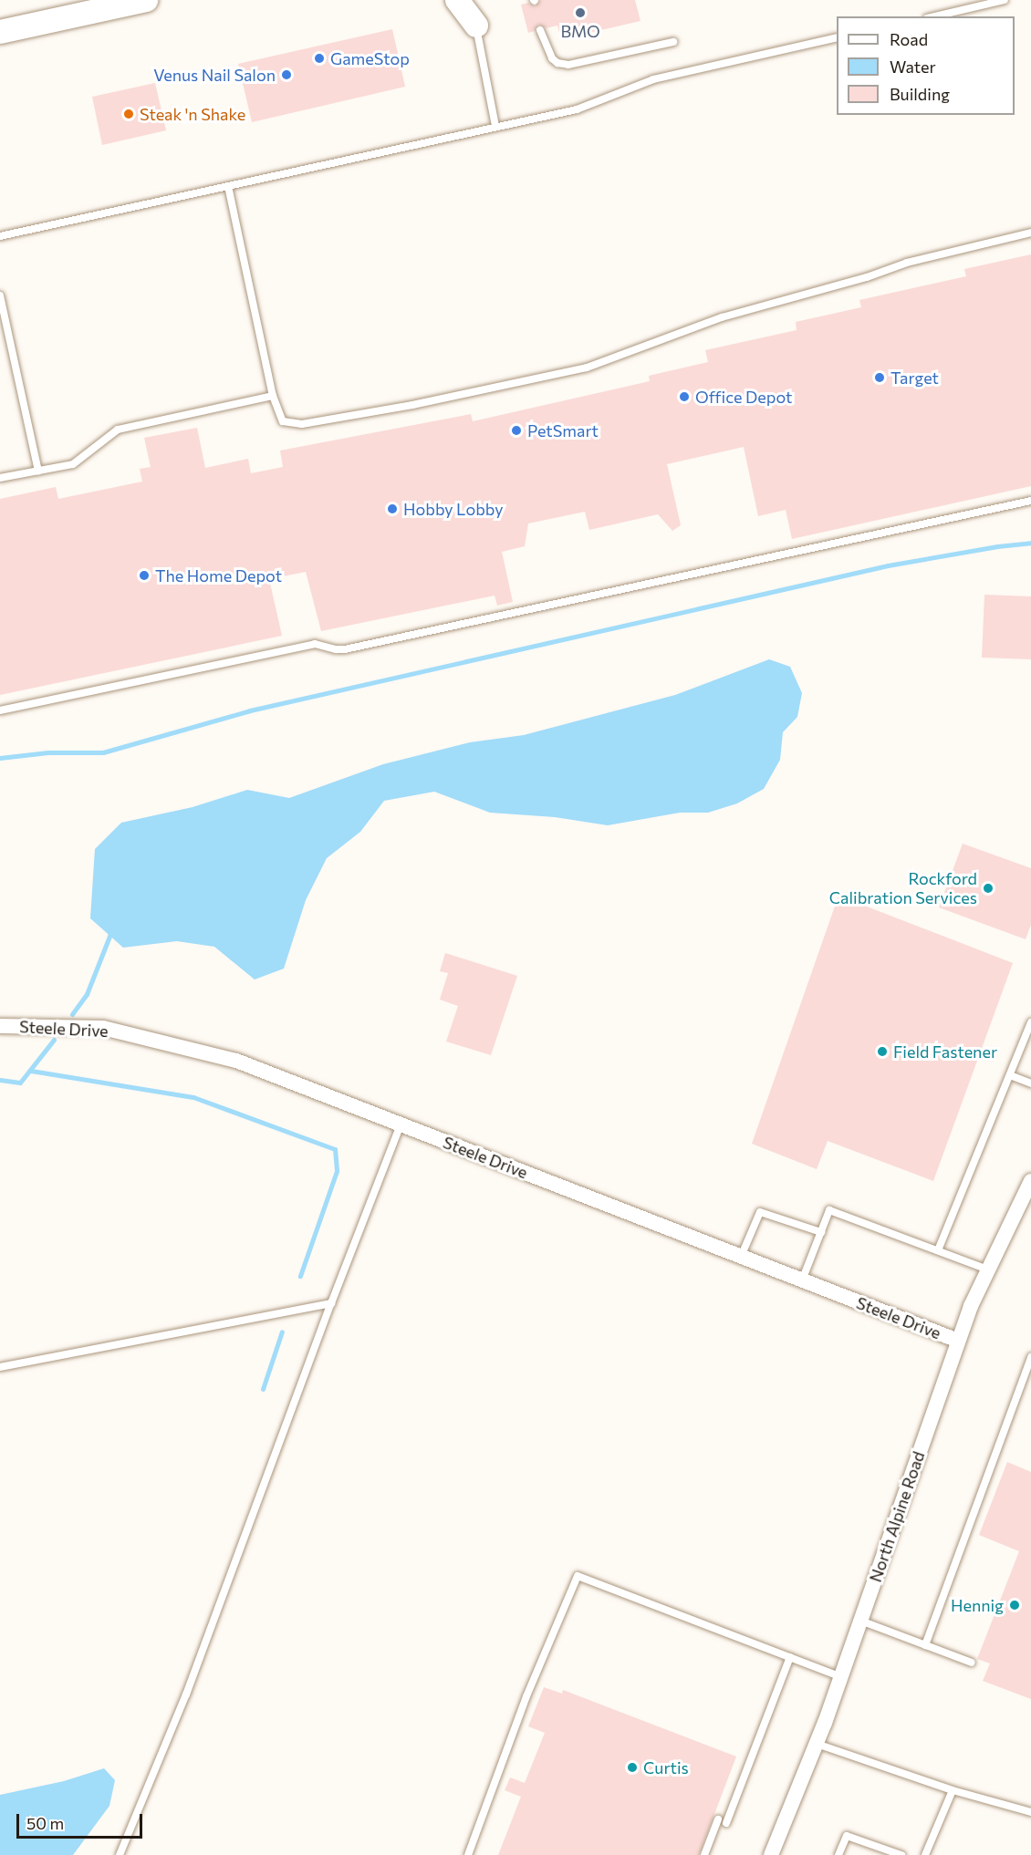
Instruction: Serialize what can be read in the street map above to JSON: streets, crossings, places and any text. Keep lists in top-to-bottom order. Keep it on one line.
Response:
{"streets":{"street":["Steele Drive","North Alpine Road"]},"crossings":[["Steele Drive","North Alpine Road"]],"places":["BMO","GameStop","Venus Nail Salon","Steak 'n Shake","Target","Office Depot","PetSmart","Hobby Lobby","The Home Depot","Rockford Calibration Services","Field Fastener","Hennig","Curtis"],"legend":["Road","Water","Building"],"scale_bar":"50 m"}
